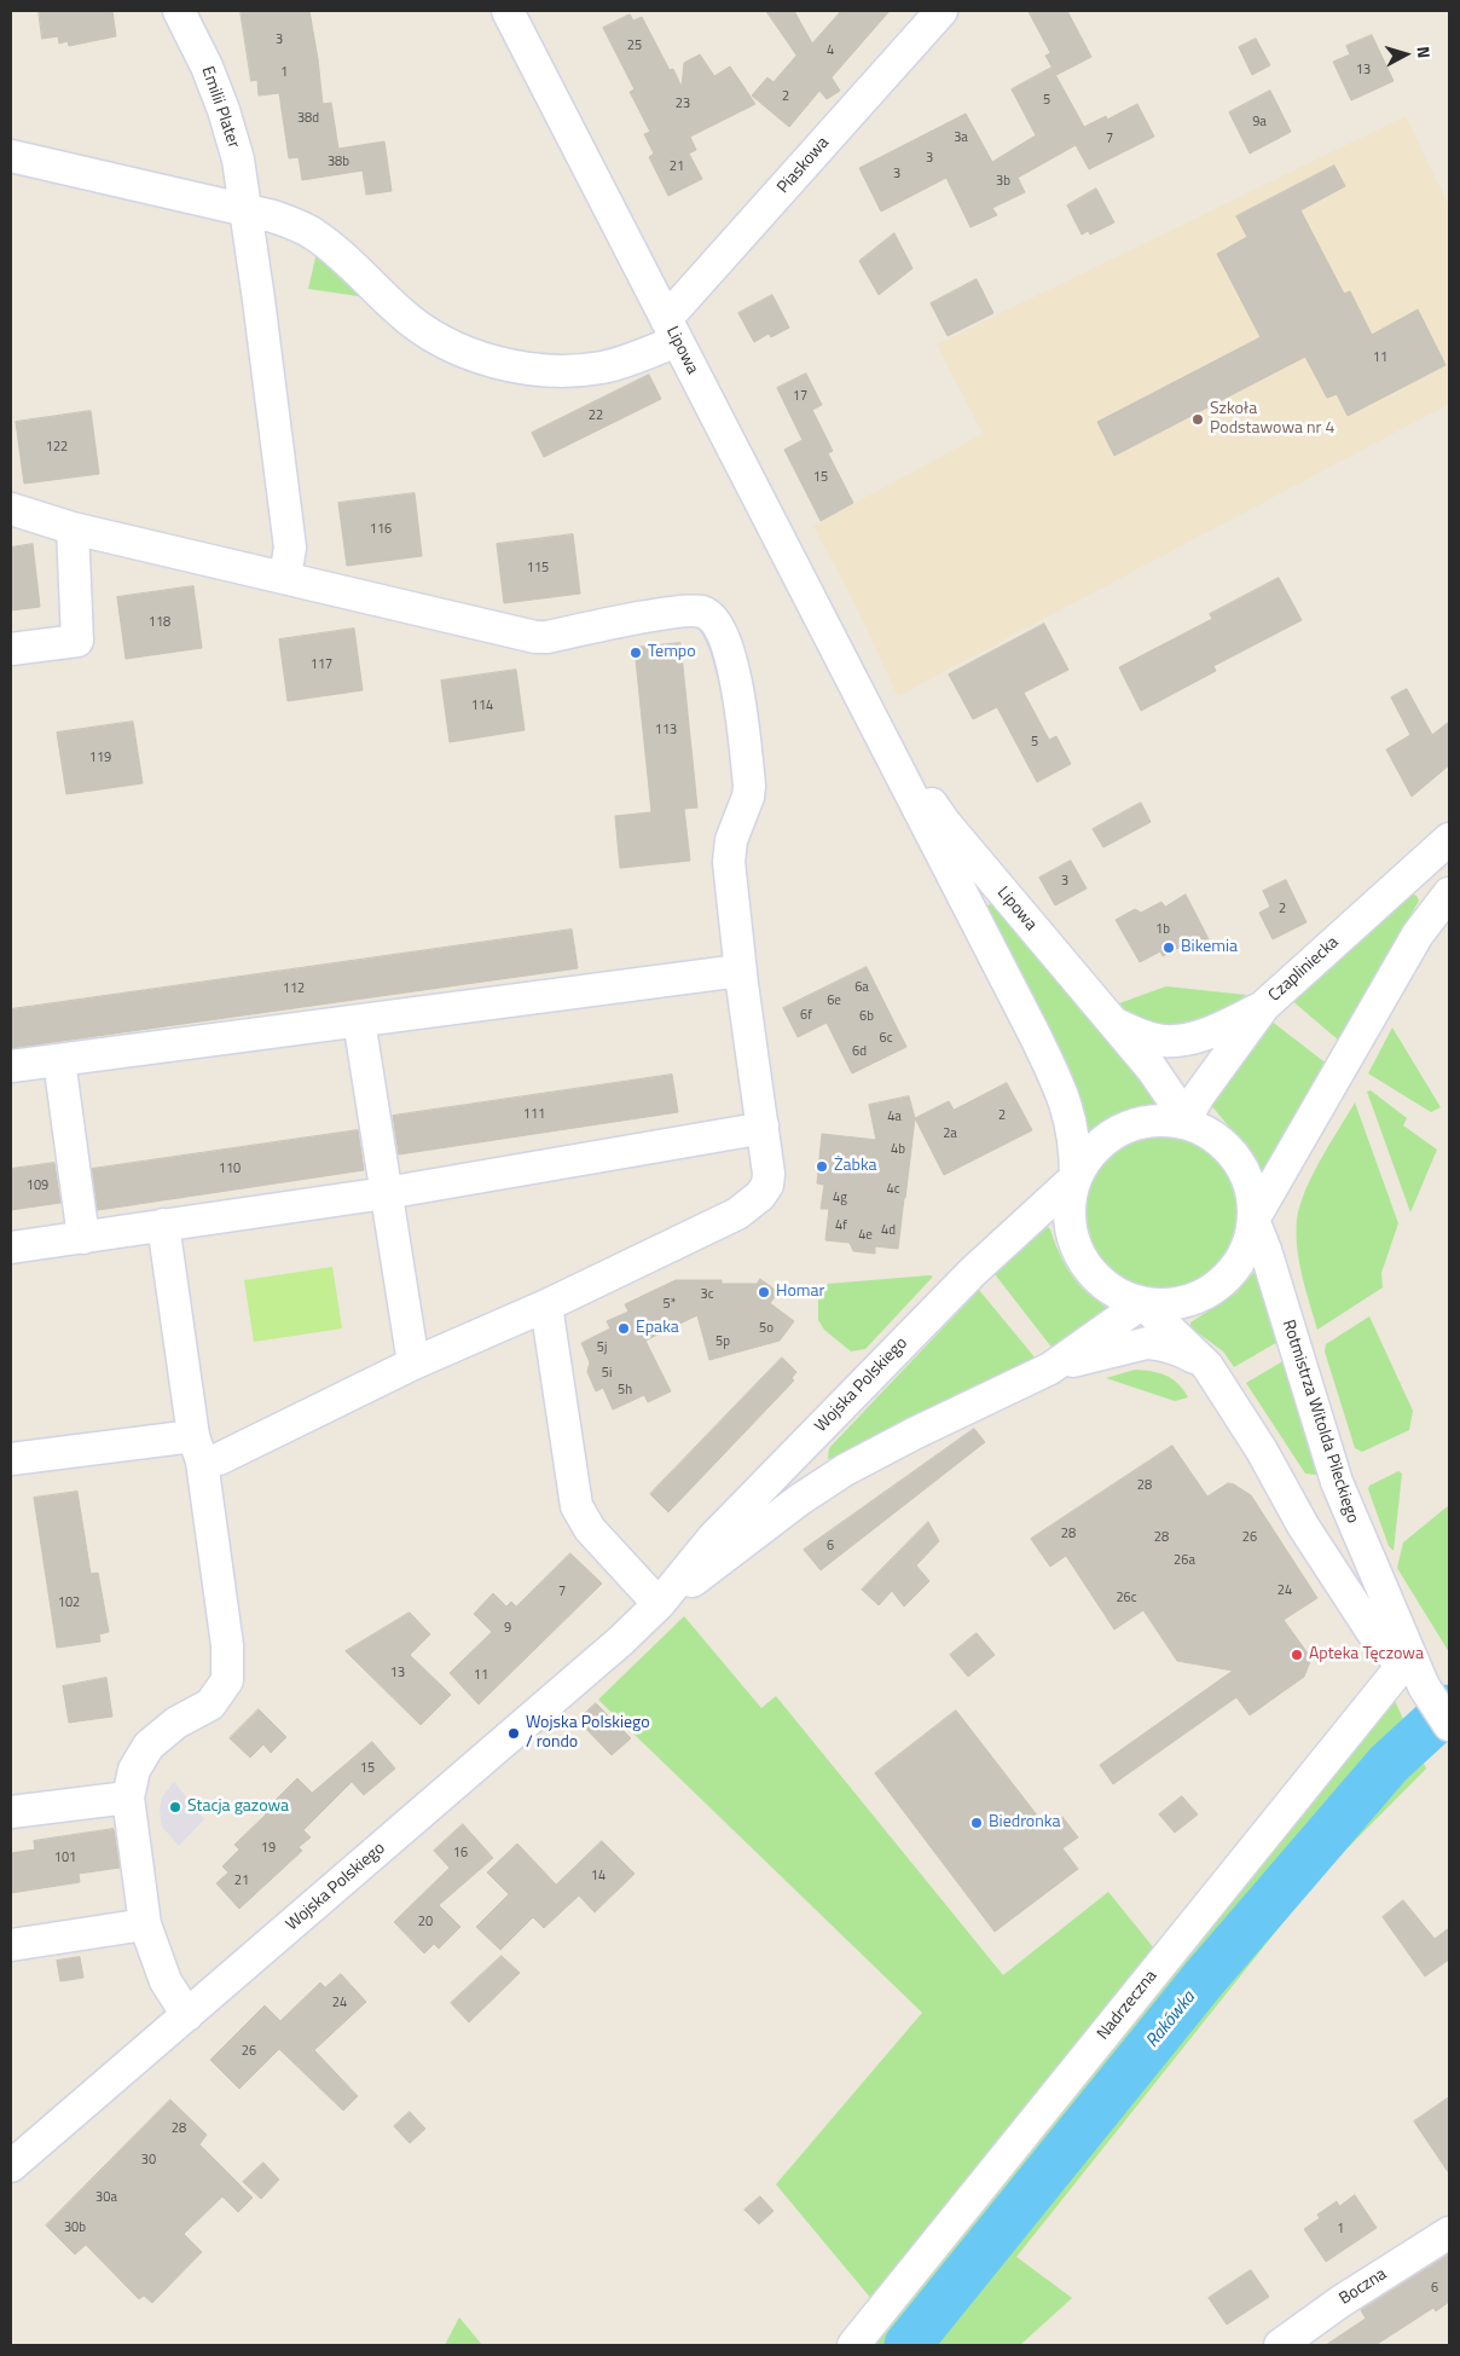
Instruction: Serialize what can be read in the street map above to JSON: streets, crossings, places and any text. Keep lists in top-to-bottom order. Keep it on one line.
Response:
{"streets":{"street":["Emilii Plater","Piaskowa","Lipowa","Czapliniecka","Wojska Polskiego","Rotmistrza Witolda Pileckiego","Nadrzeczna","Boczna"]},"crossings":[["Piaskowa","Lipowa"],["Lipowa","Czapliniecka"],["Lipowa","Wojska Polskiego"],["Lipowa","Rotmistrza Witolda Pileckiego"],["Czapliniecka","Wojska Polskiego"],["Czapliniecka","Rotmistrza Witolda Pileckiego"],["Wojska Polskiego","Rotmistrza Witolda Pileckiego"],["Rotmistrza Witolda Pileckiego","Nadrzeczna"]],"water":["Rakówka"],"places":["Szkoła Podstawowa nr 4","Tempo","Bikemia","Żabka","Homar","Epaka","Apteka Tęczowa","Wojska Polskiego / rondo","Stacja gazowa","Biedronka"],"house_numbers":["3","25","4","13","1","2","5","23","38d","9a","3a","7","3","38b","21","3","3b","11","17","22","122","15","116","115","118","117","114","113","5","119","3","2","1b","6a","112","6e","6f","6b","6c","6d","111","2","4a","2a","4b","110","109","4c","4g","4f","4d","4e","3c","5*","5o","5p","5j","5i","5h","28","28","28","26","6","26a","24","7","26c","102","9","13","11","15","19","16","101","14","21","20","24","26","28","30","30a","30b","1","6"],"north":"right"}
